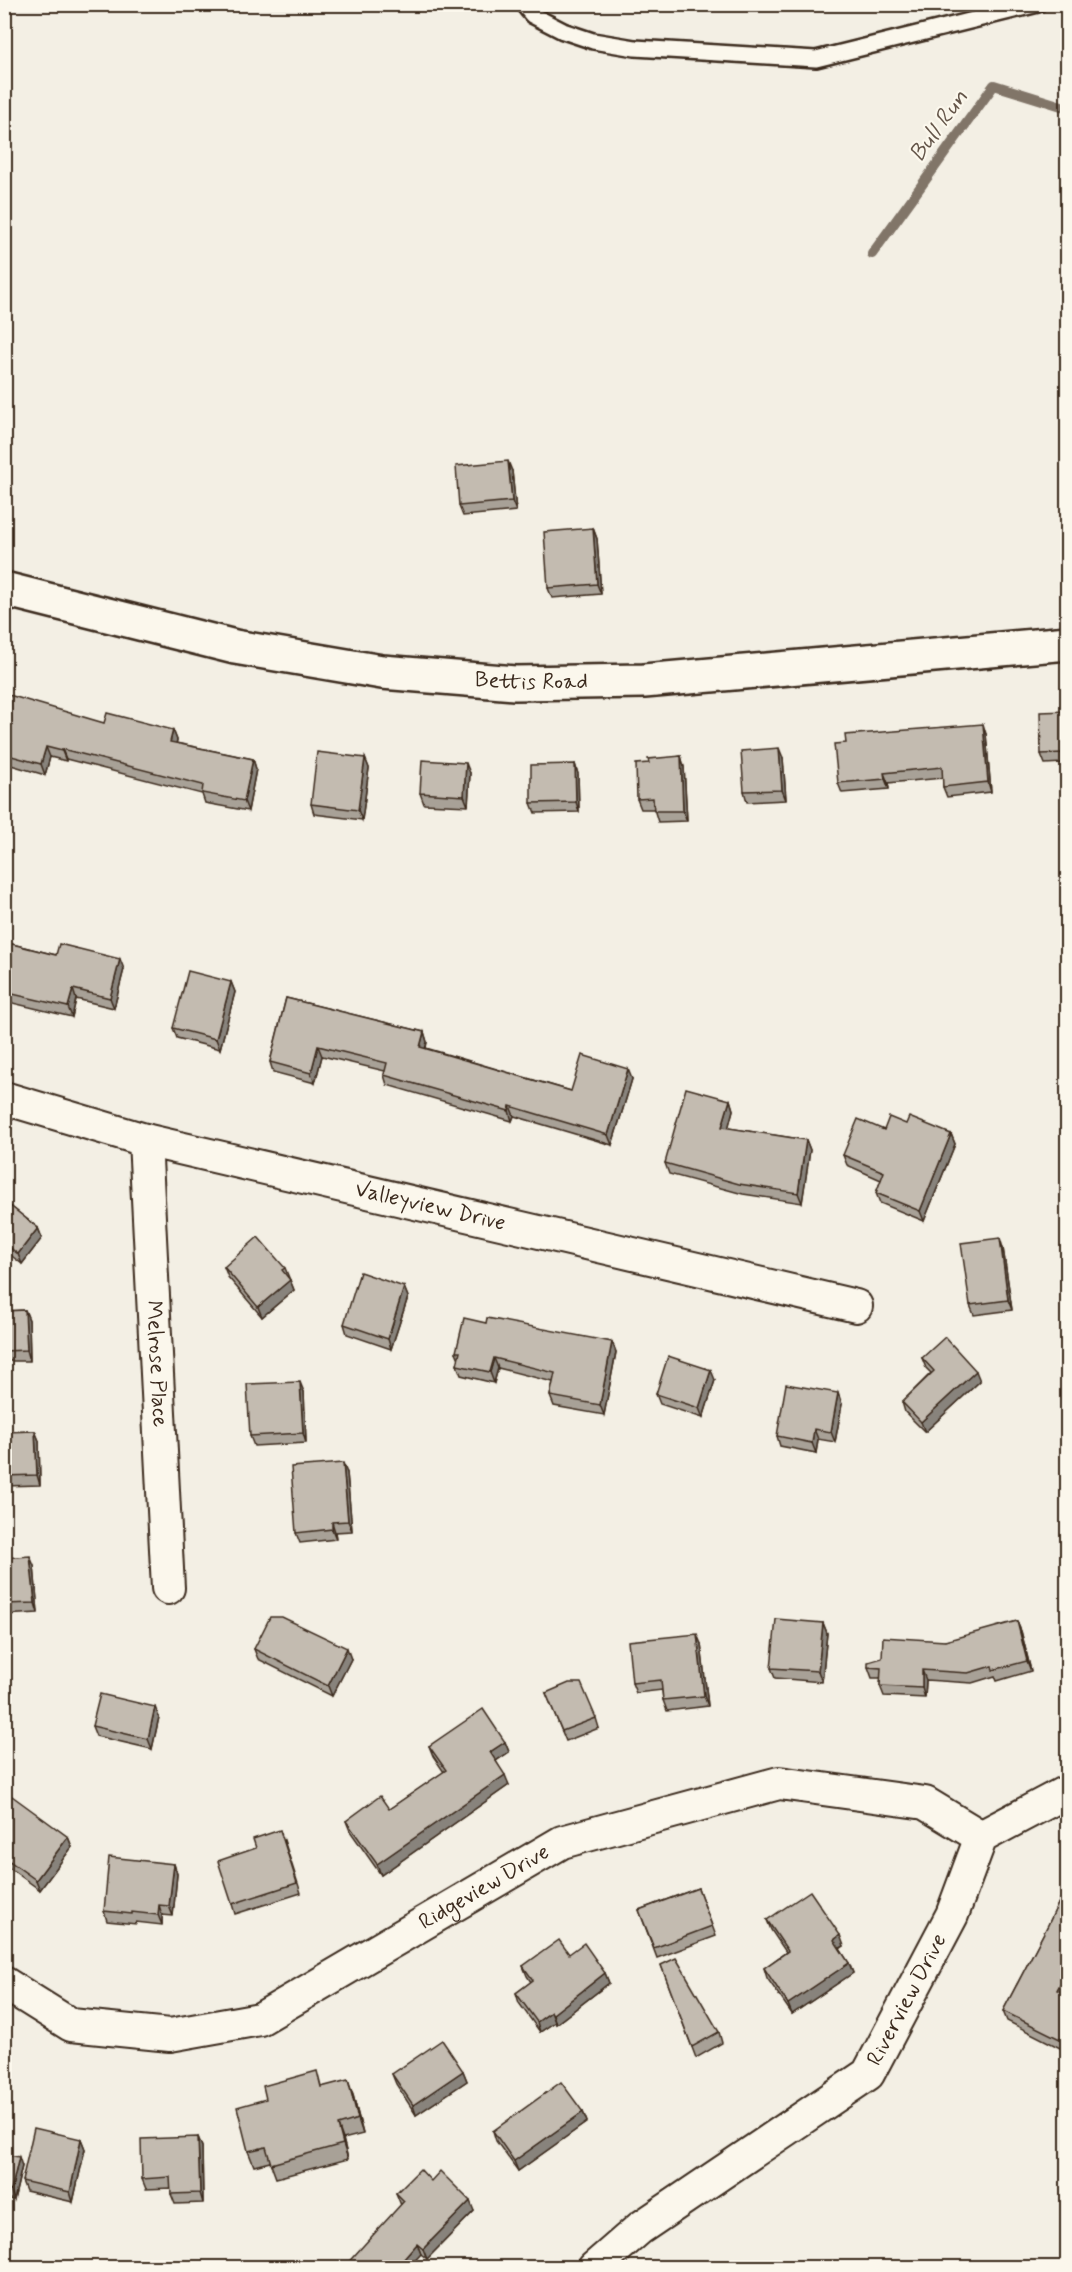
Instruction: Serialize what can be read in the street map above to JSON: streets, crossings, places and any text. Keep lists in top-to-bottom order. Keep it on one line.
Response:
{"streets":{"street":["Bettis Road","Valleyview Drive","Melrose Place","Ridgeview Drive","Riverview Drive"]},"crossings":[["Valleyview Drive","Melrose Place"],["Ridgeview Drive","Riverview Drive"]],"water":["Bull Run"]}
